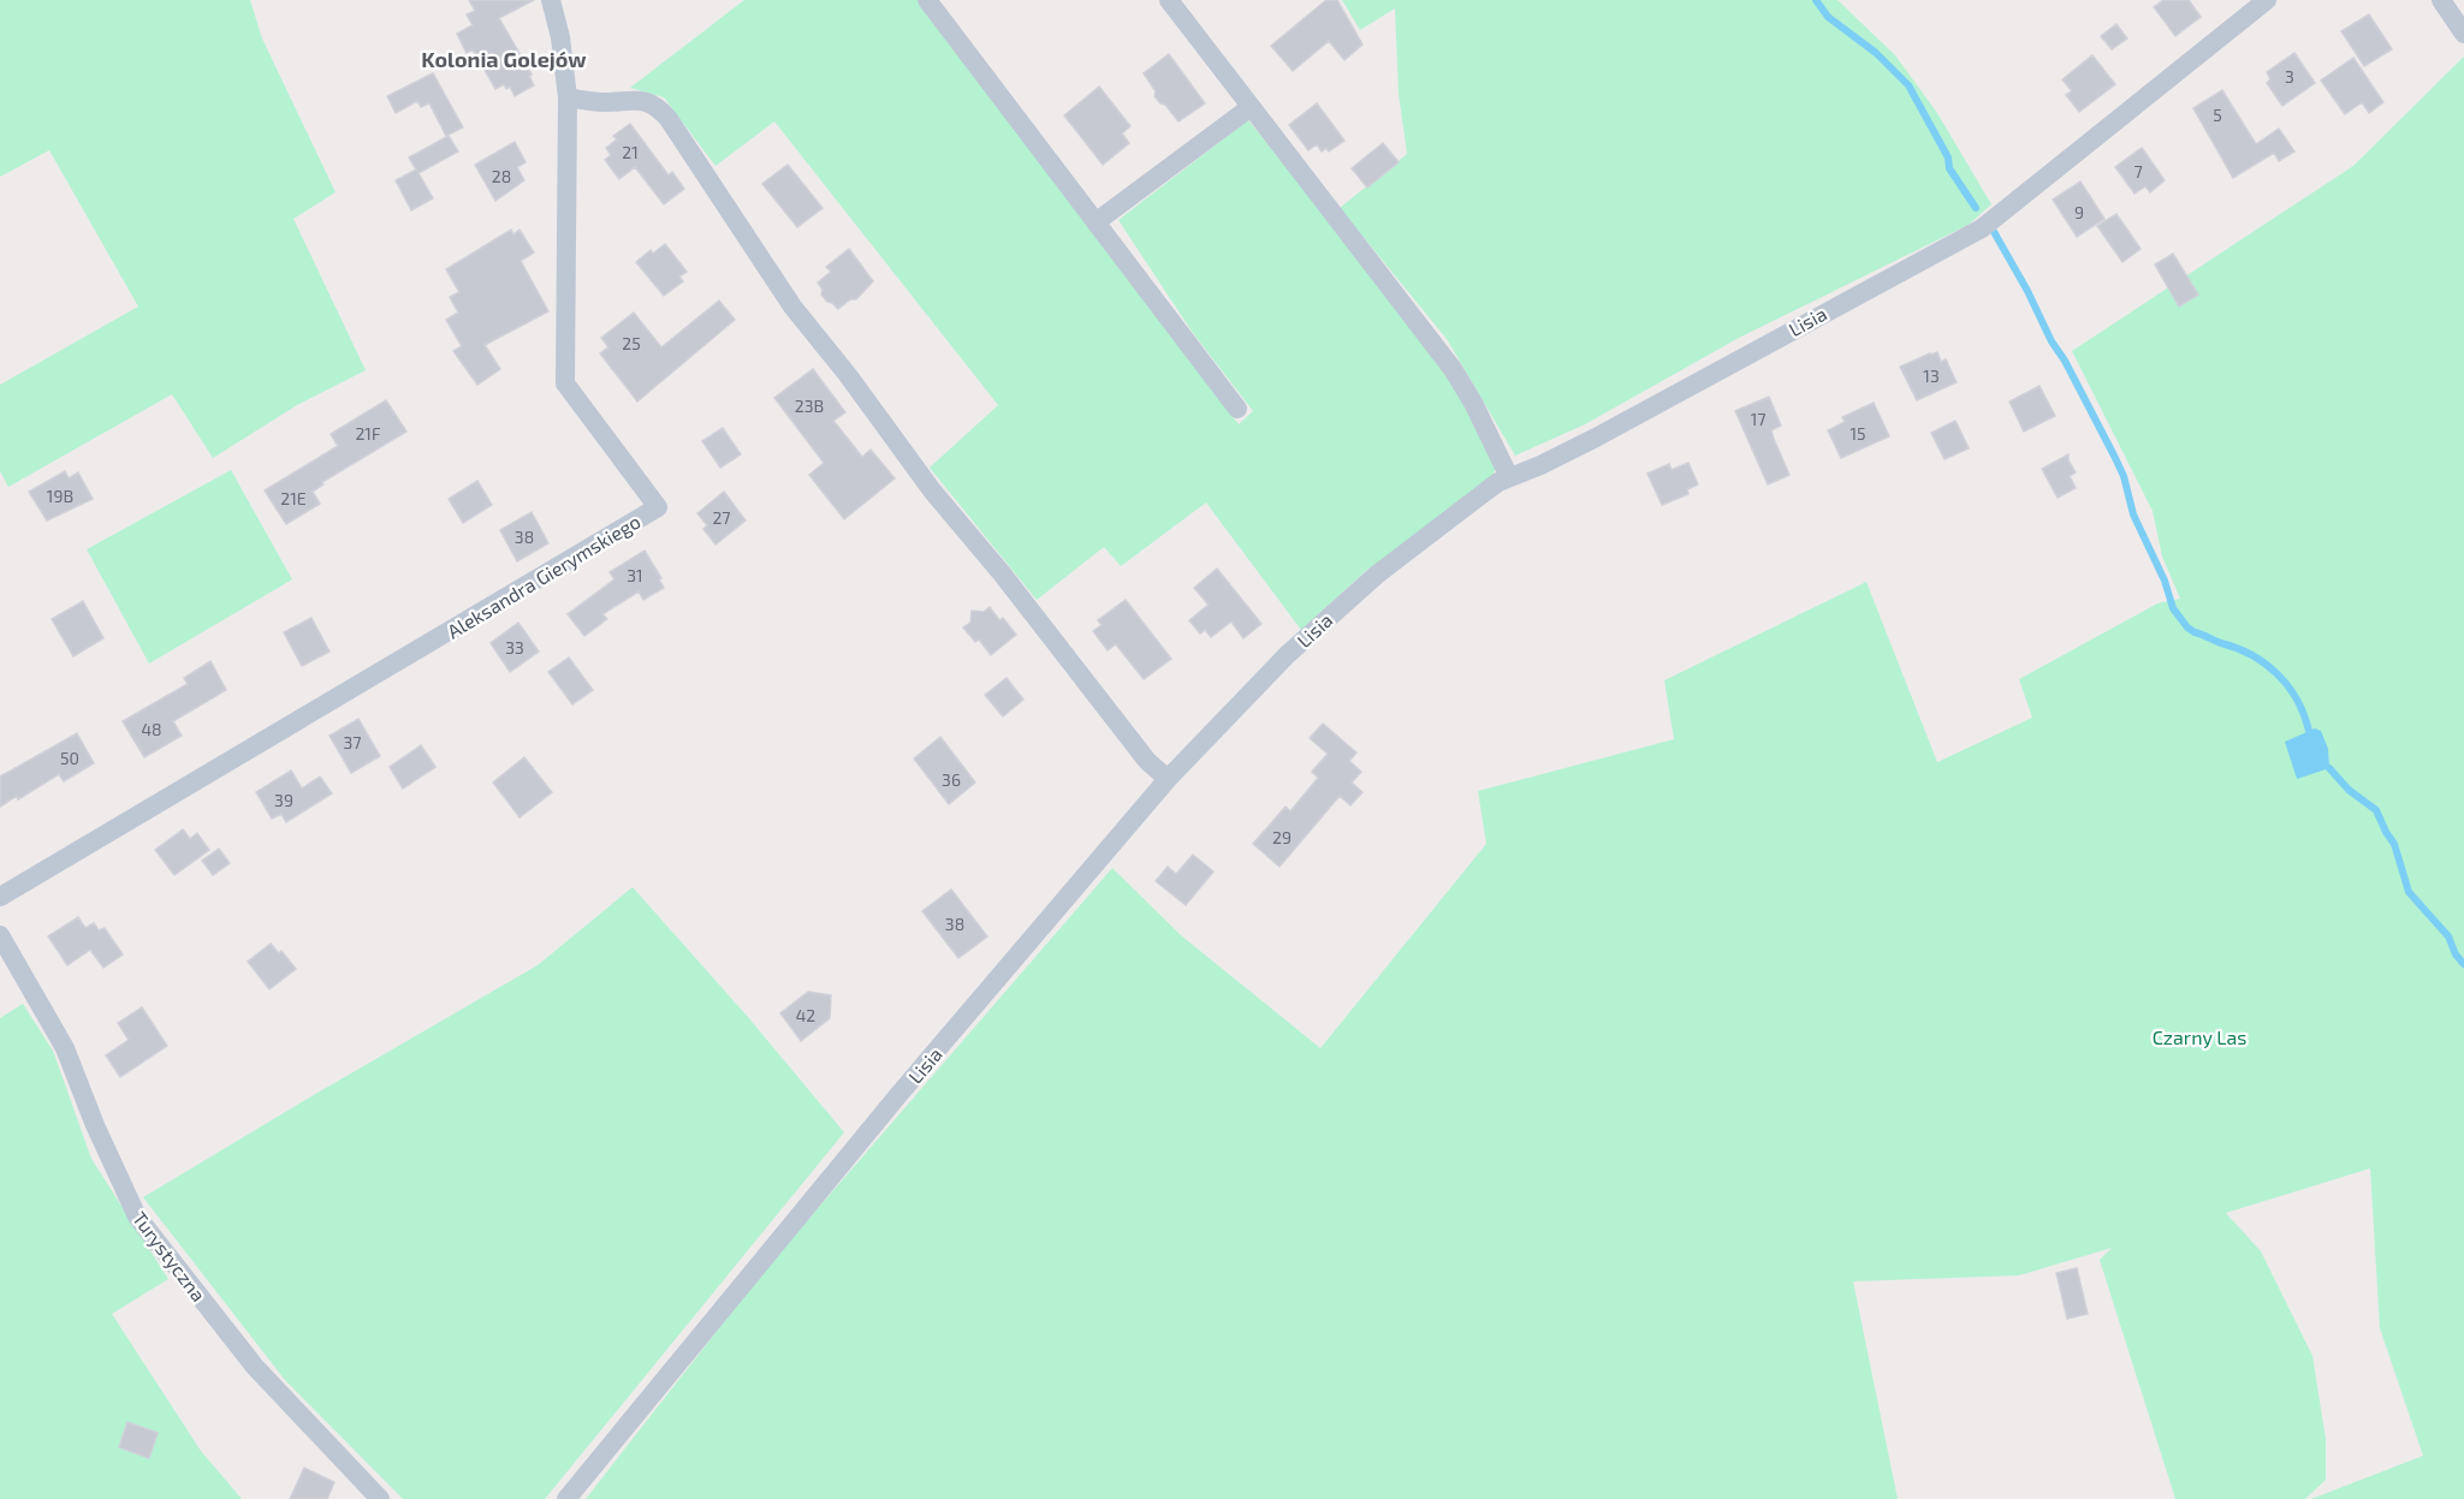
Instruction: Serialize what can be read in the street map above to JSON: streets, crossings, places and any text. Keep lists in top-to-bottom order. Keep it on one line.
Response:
{"streets":{"street":["Lisia","Aleksandra Gierymskiego","Turystyczna"]},"districts":["Kolonia Golejów"],"parks":["Czarny Las"],"house_numbers":["3","5","21","7","28","9","25","13","23B","17","21F","15","19B","21E","27","38","31","33","48","37","50","36","39","29","38","42"]}
